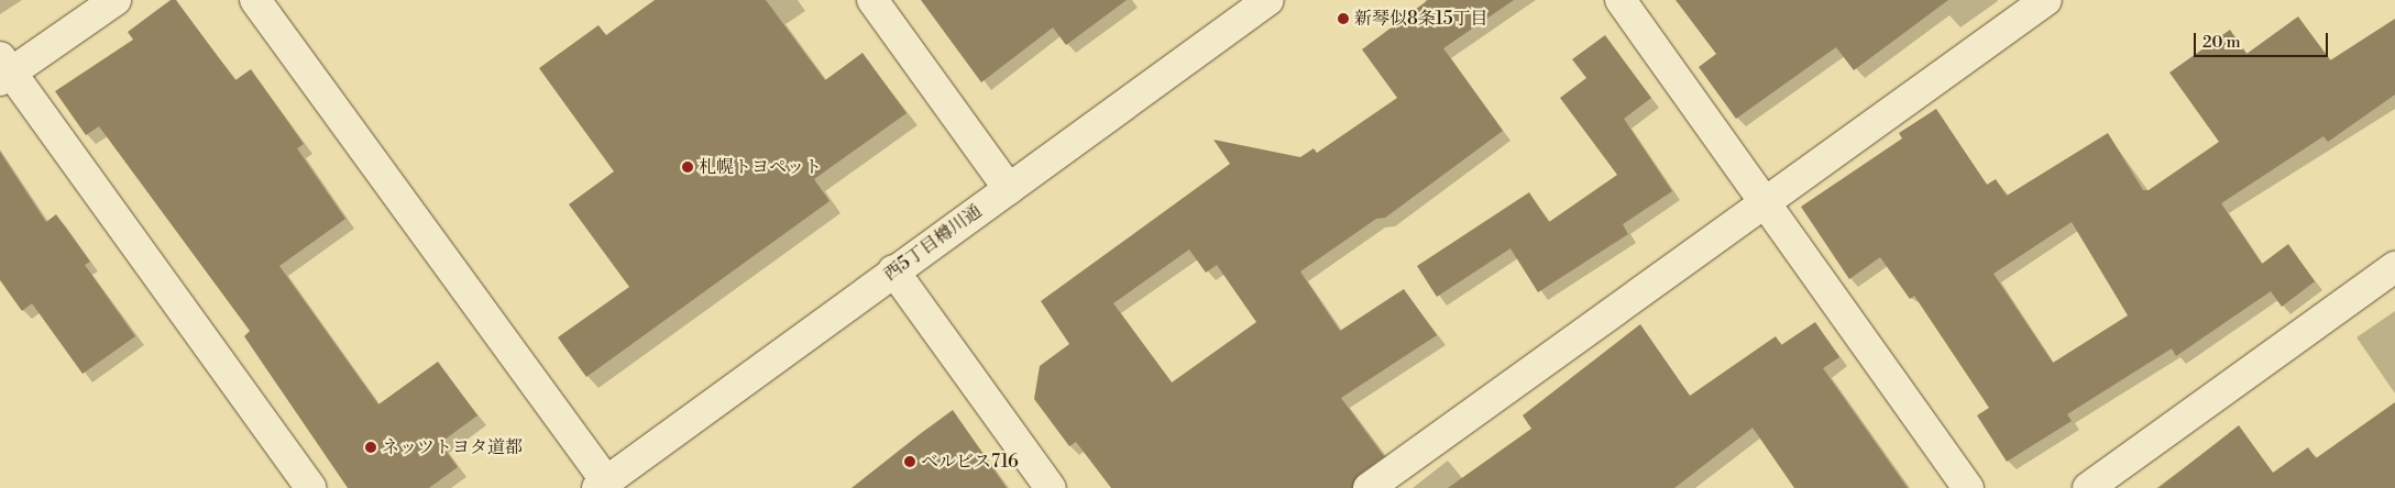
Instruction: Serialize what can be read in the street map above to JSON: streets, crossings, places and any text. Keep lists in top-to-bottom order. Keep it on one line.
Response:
{"streets":{"street":["西5丁目樽川通"]},"places":["新琴似8条15丁目","札幌トヨペット","ネッツトヨタ道都","ベルビス716"],"scale_bar":"20 m"}
